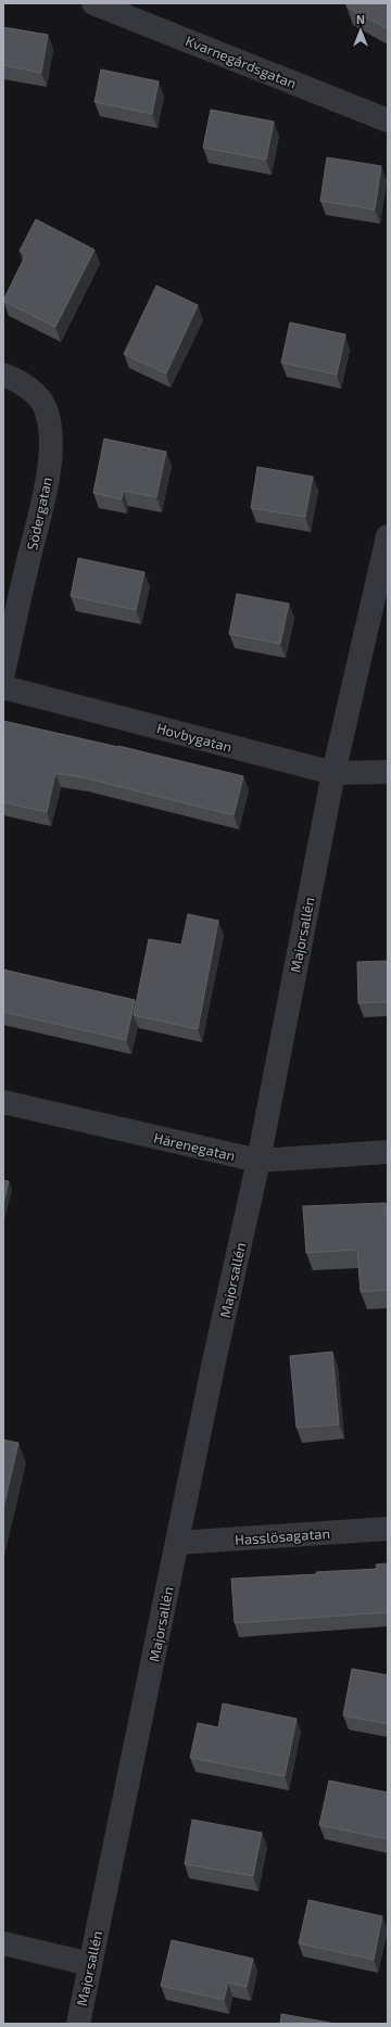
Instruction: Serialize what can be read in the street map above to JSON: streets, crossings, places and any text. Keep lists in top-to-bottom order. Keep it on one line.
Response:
{"streets":{"street":["Kvarnegårdsgatan","Södergatan","Hovbygatan","Majorsallén","Härenegatan","Hasslösagatan"]},"crossings":[["Hovbygatan","Majorsallén"],["Majorsallén","Härenegatan"],["Majorsallén","Hasslösagatan"]],"north":"top"}
